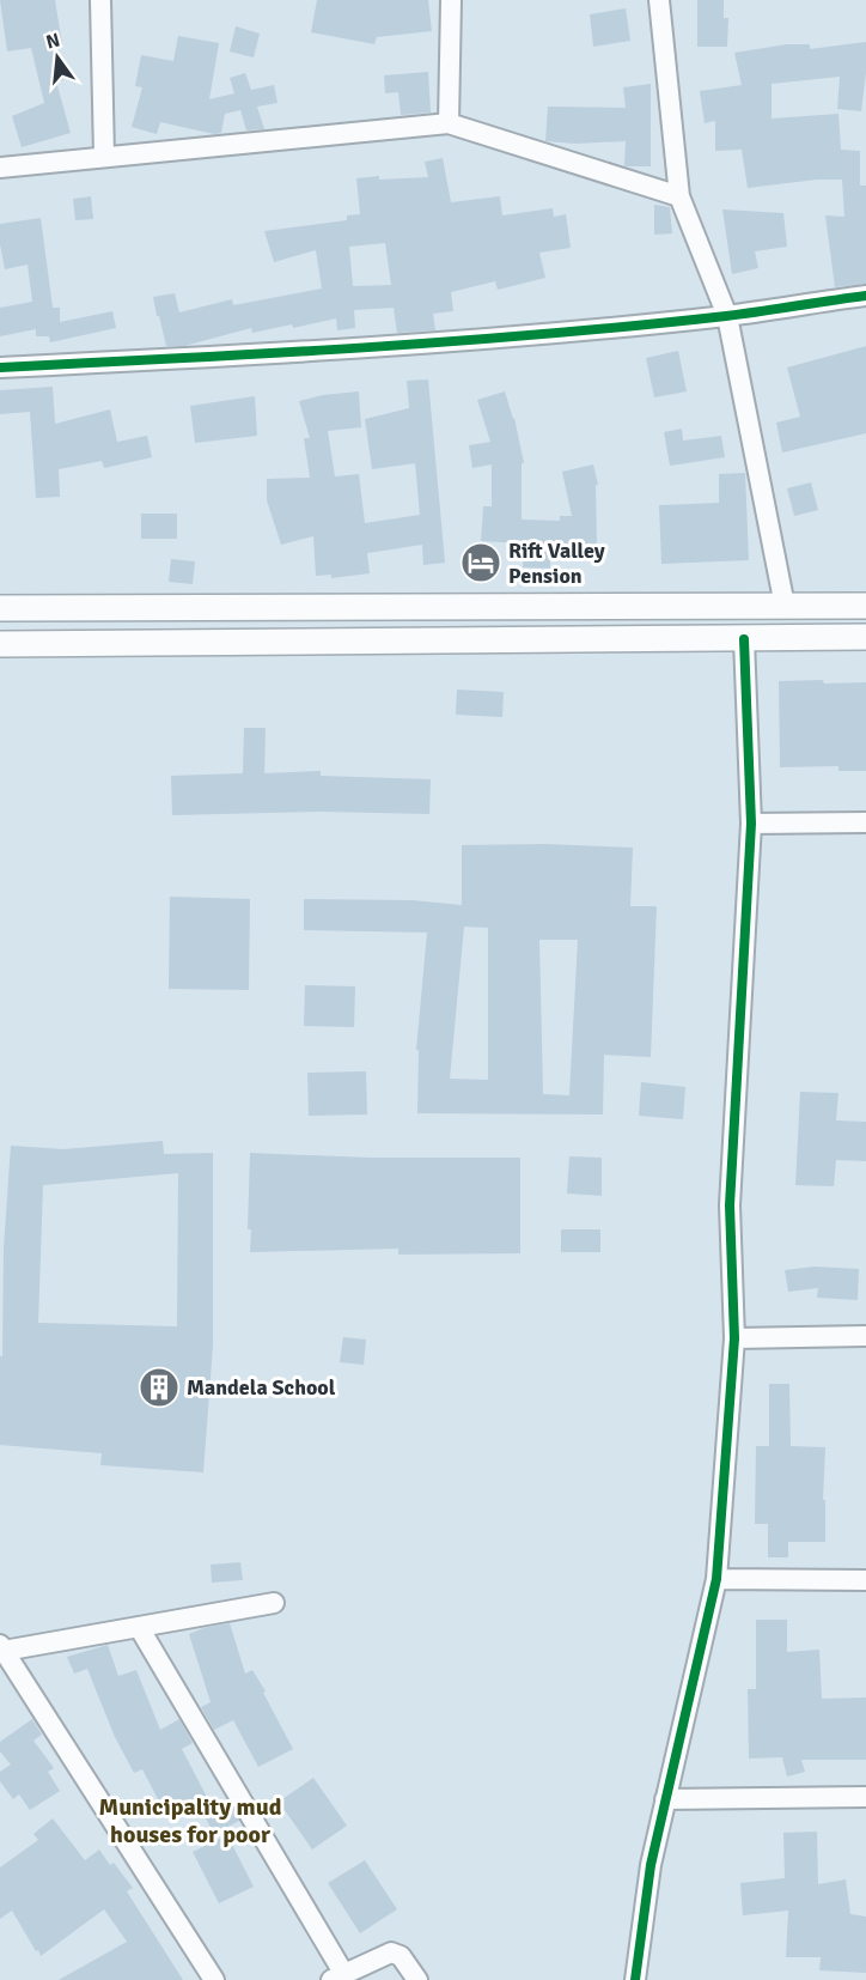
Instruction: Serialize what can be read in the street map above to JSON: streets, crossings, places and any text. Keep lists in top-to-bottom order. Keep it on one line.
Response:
{"districts":["Municipality mud houses for poor"],"places":{"hotel":["Rift Valley Pension"],"building":["Mandela School"]},"north":"top"}
